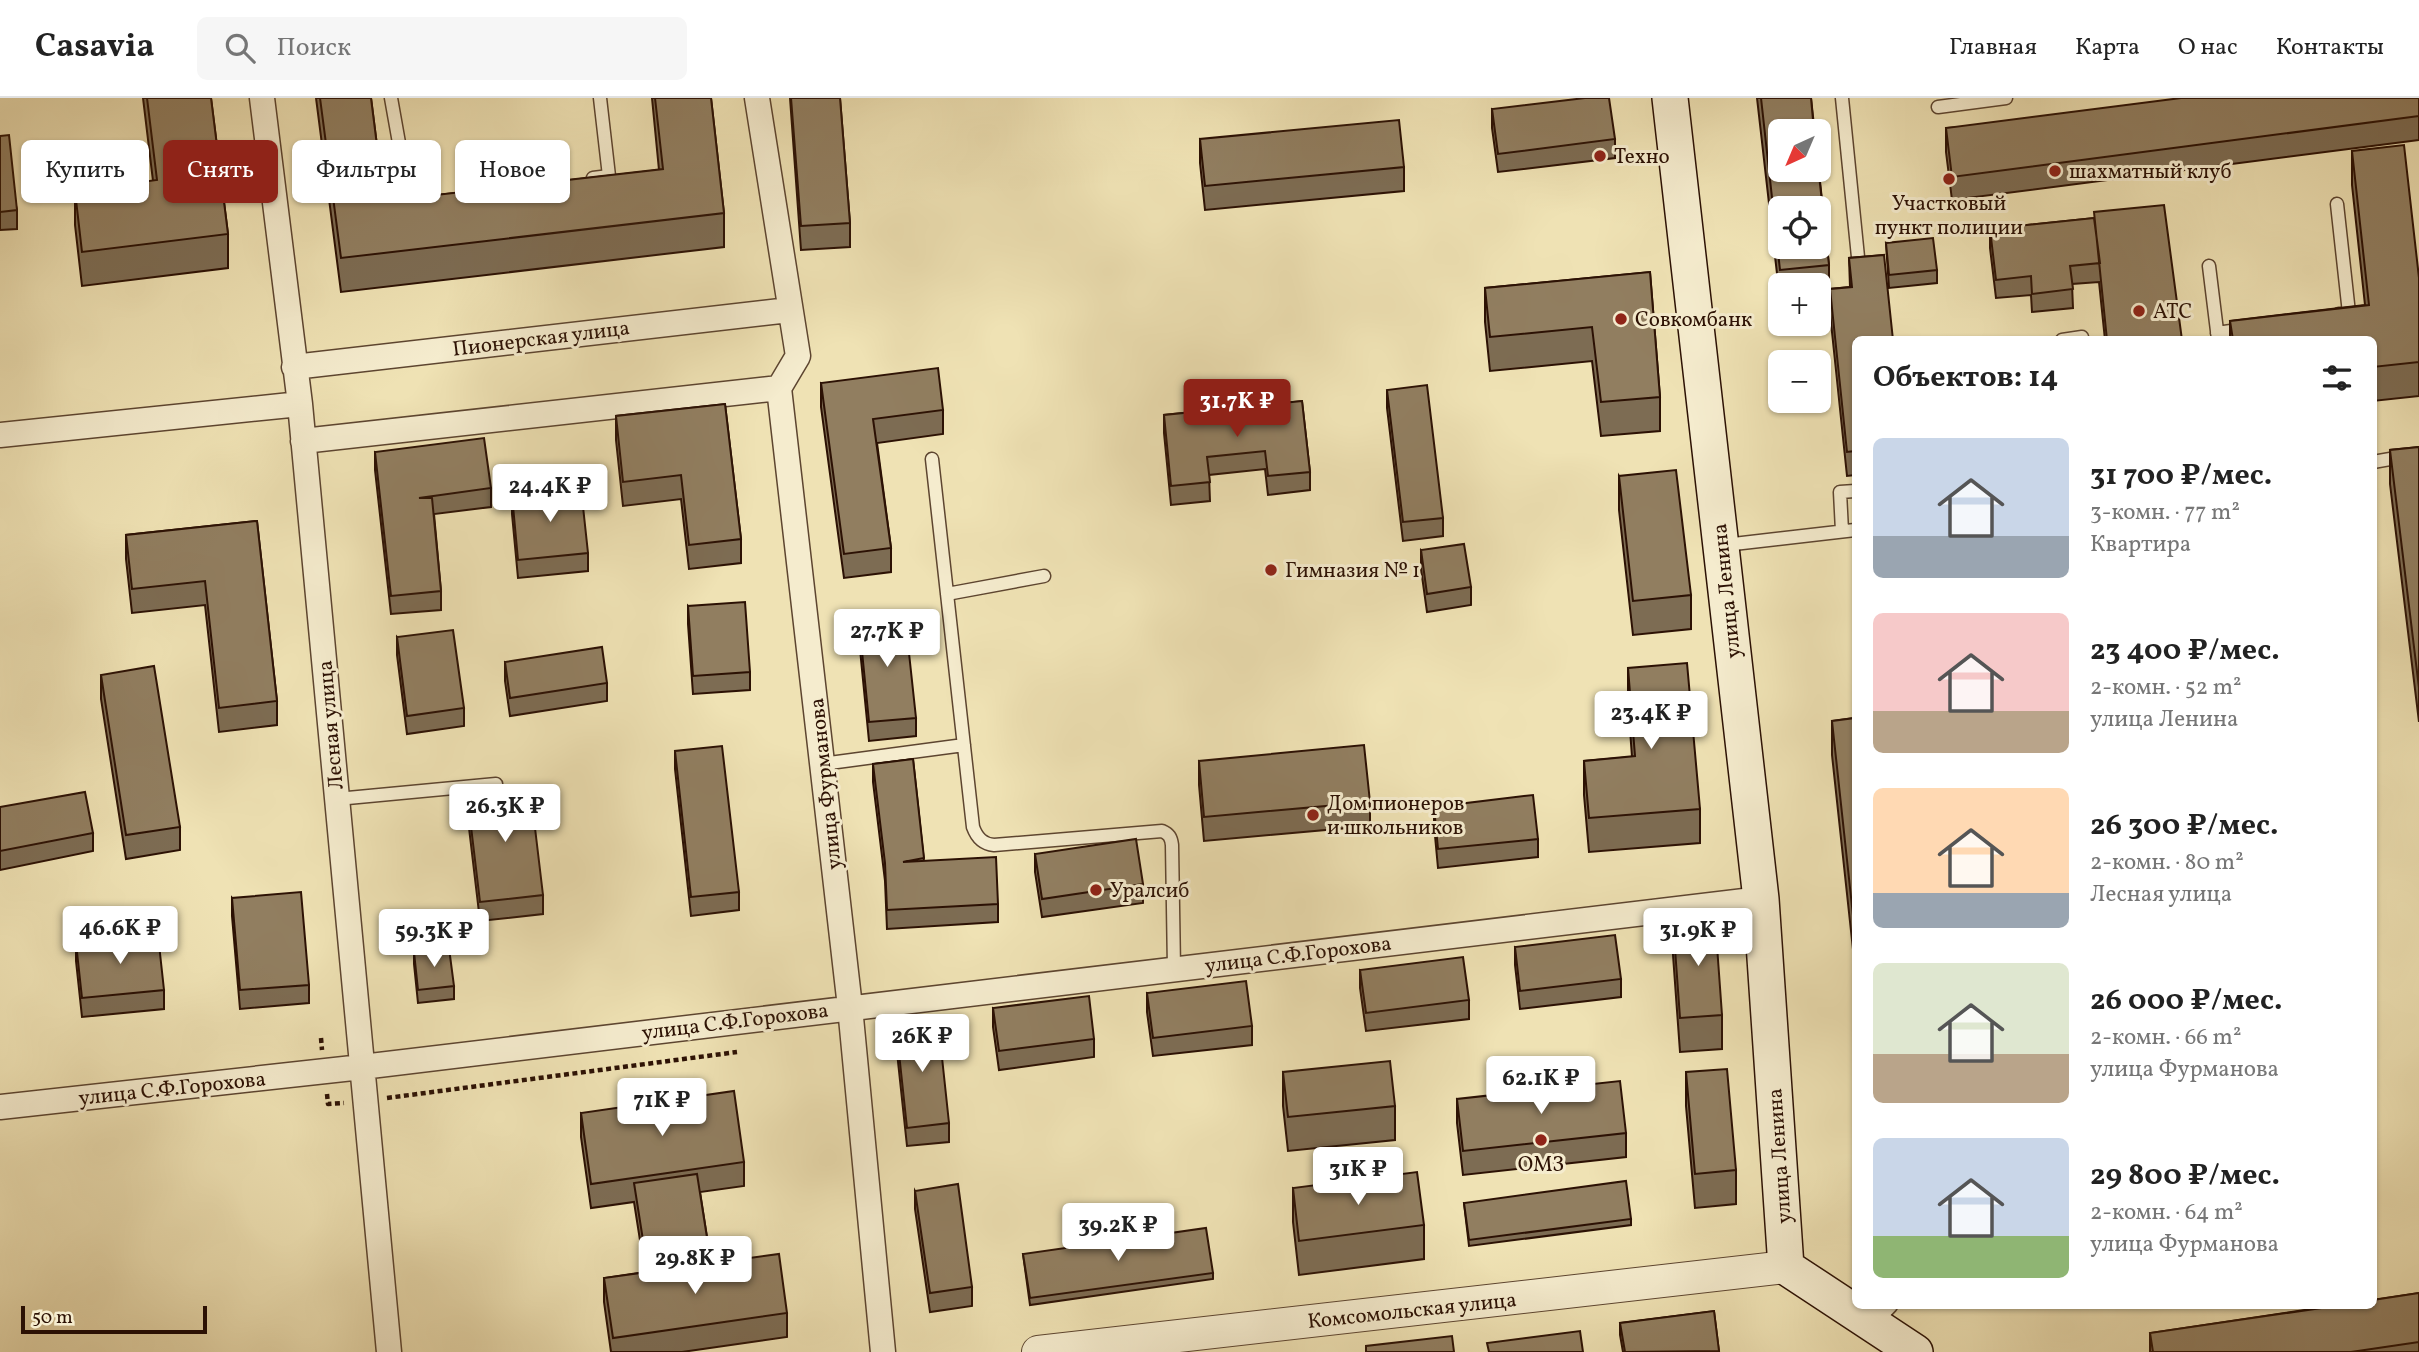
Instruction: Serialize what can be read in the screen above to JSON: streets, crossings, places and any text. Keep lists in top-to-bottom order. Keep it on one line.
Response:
{"streets":{"main road":["улица Ленина"],"street":["Пионерская улица","Лесная улица","улица Фурманова","улица С.Ф.Горохова","Комсомольская улица"]},"crossings":[["Пионерская улица","Лесная улица"],["улица Ленина","улица С.Ф.Горохова"],["улица Ленина","Комсомольская улица"],["Лесная улица","улица С.Ф.Горохова"],["улица Фурманова","улица С.Ф.Горохова"]],"places":["Техно","шахматный клуб","Участковый пункт полиции","АТС","Совкомбанк","Гимназия № 1","Дом пионеров и школьников","Уралсиб","ОМЗ"],"scale_bar":"50 m","north":"bottom left","page":{"header":"Casavia","search":"Поиск","nav":["Главная","Карта","О нас","Контакты"],"map_buttons":["+","−"],"chip":["Купить","Снять","Фильтры","Новое"],"heading":"Объектов: 14","price":["31.7K ₽","24.4K ₽","27.7K ₽","23.4K ₽","26.3K ₽","46.6K ₽","31.9K ₽","59.3K ₽","26K ₽","62.1K ₽","71K ₽","31K ₽","39.2K ₽","29.8K ₽"],"list":[{"name":"31 700 ₽/мес.","note":"3-комн. · 77 m² · Квартира"},{"name":"23 400 ₽/мес.","note":"2-комн. · 52 m² · улица Ленина"},{"name":"26 300 ₽/мес.","note":"2-комн. · 80 m² · Лесная улица"},{"name":"26 000 ₽/мес.","note":"2-комн. · 66 m² · улица Фурманова"},{"name":"29 800 ₽/мес.","note":"2-комн. · 64 m² · улица Фурманова"}],"scale":"50 m"}}
